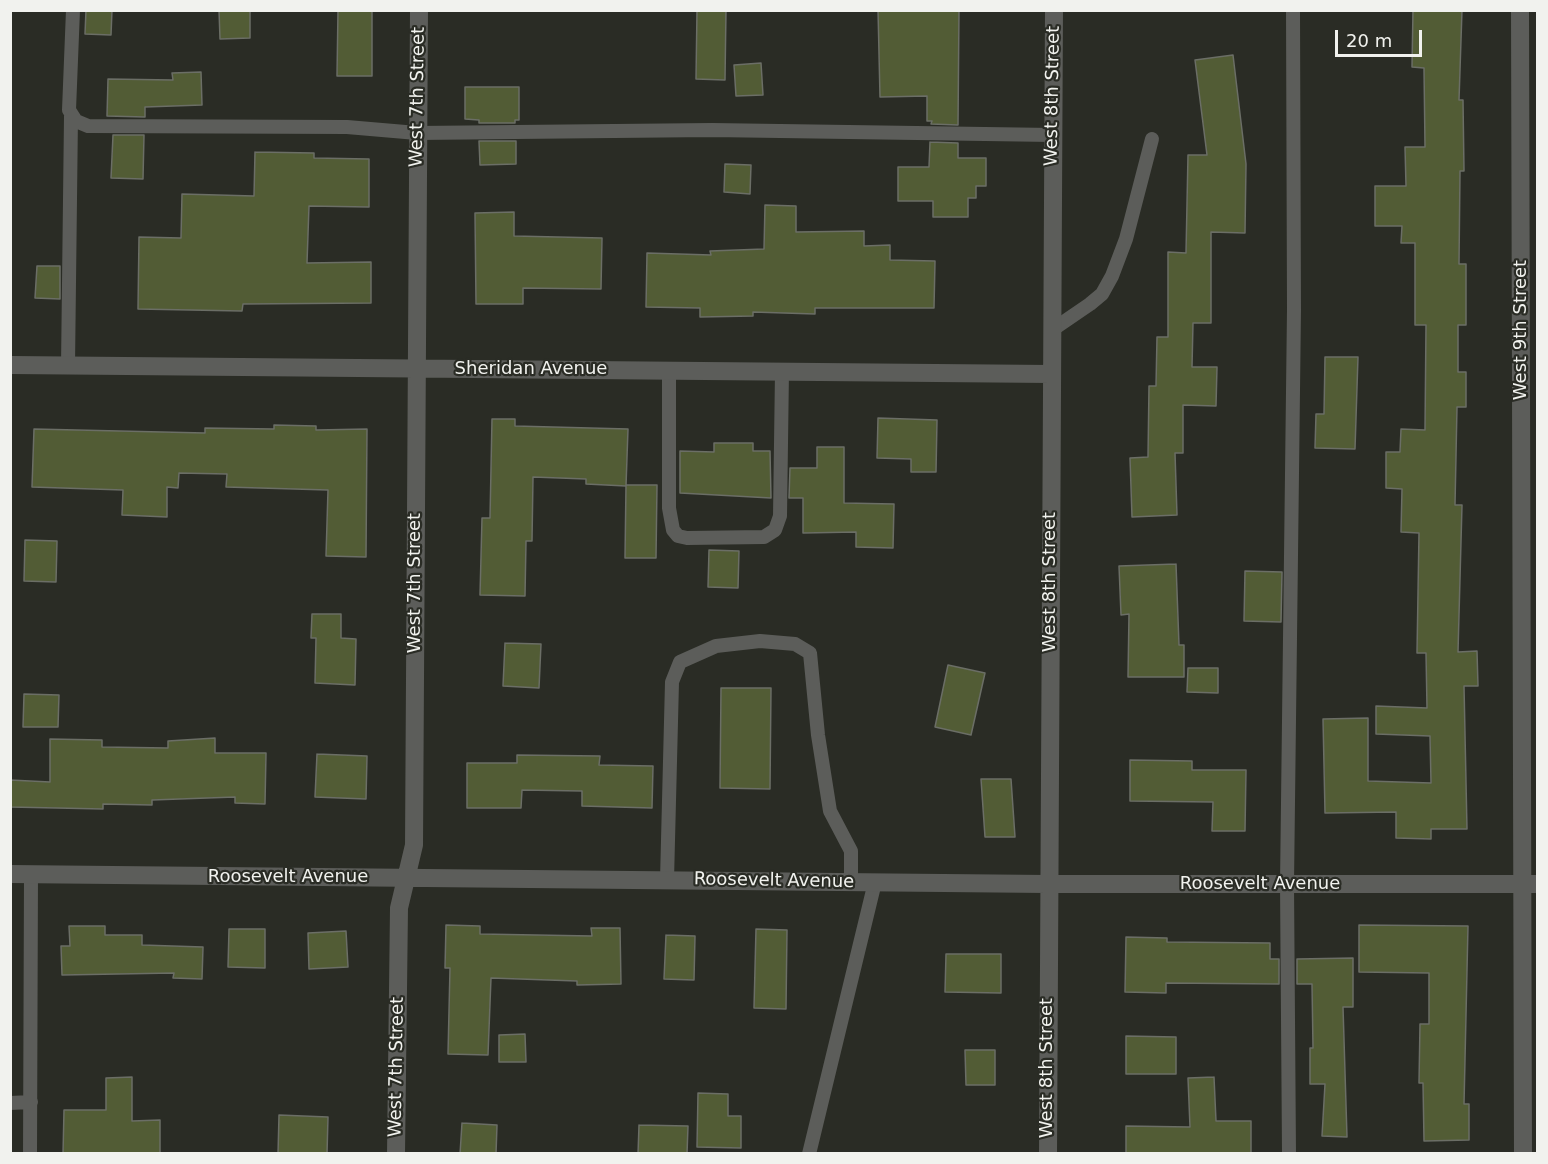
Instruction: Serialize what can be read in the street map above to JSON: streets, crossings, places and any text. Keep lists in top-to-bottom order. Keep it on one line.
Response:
{"streets":{"street":["West 8th Street","West 7th Street","West 9th Street","Sheridan Avenue","Roosevelt Avenue"]},"crossings":[["West 8th Street","Sheridan Avenue"],["West 8th Street","Roosevelt Avenue"],["West 7th Street","Sheridan Avenue"],["West 7th Street","Roosevelt Avenue"],["West 9th Street","Roosevelt Avenue"]],"scale_bar":"20 m"}
